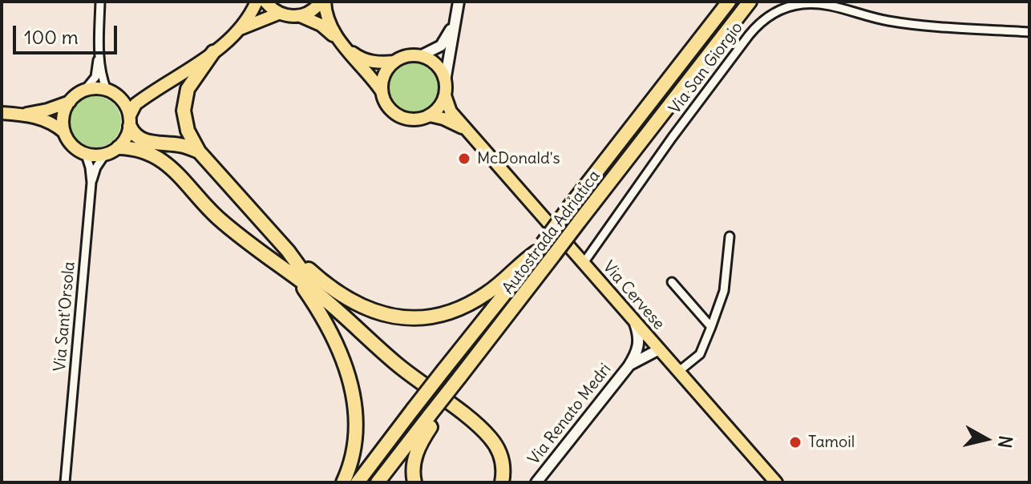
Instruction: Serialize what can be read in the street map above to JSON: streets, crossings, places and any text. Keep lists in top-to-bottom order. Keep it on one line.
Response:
{"streets":{"highway":["Autostrada Adriatica"],"main road":["Via Cervese"],"street":["Via San Giorgio","Via Sant'Orsola","Via Renato Medri"]},"crossings":[["Via San Giorgio","Via Cervese"],["Via Cervese","Via Renato Medri"]],"places":["McDonald's","Tamoil"],"scale_bar":"100 m","north":"right"}
